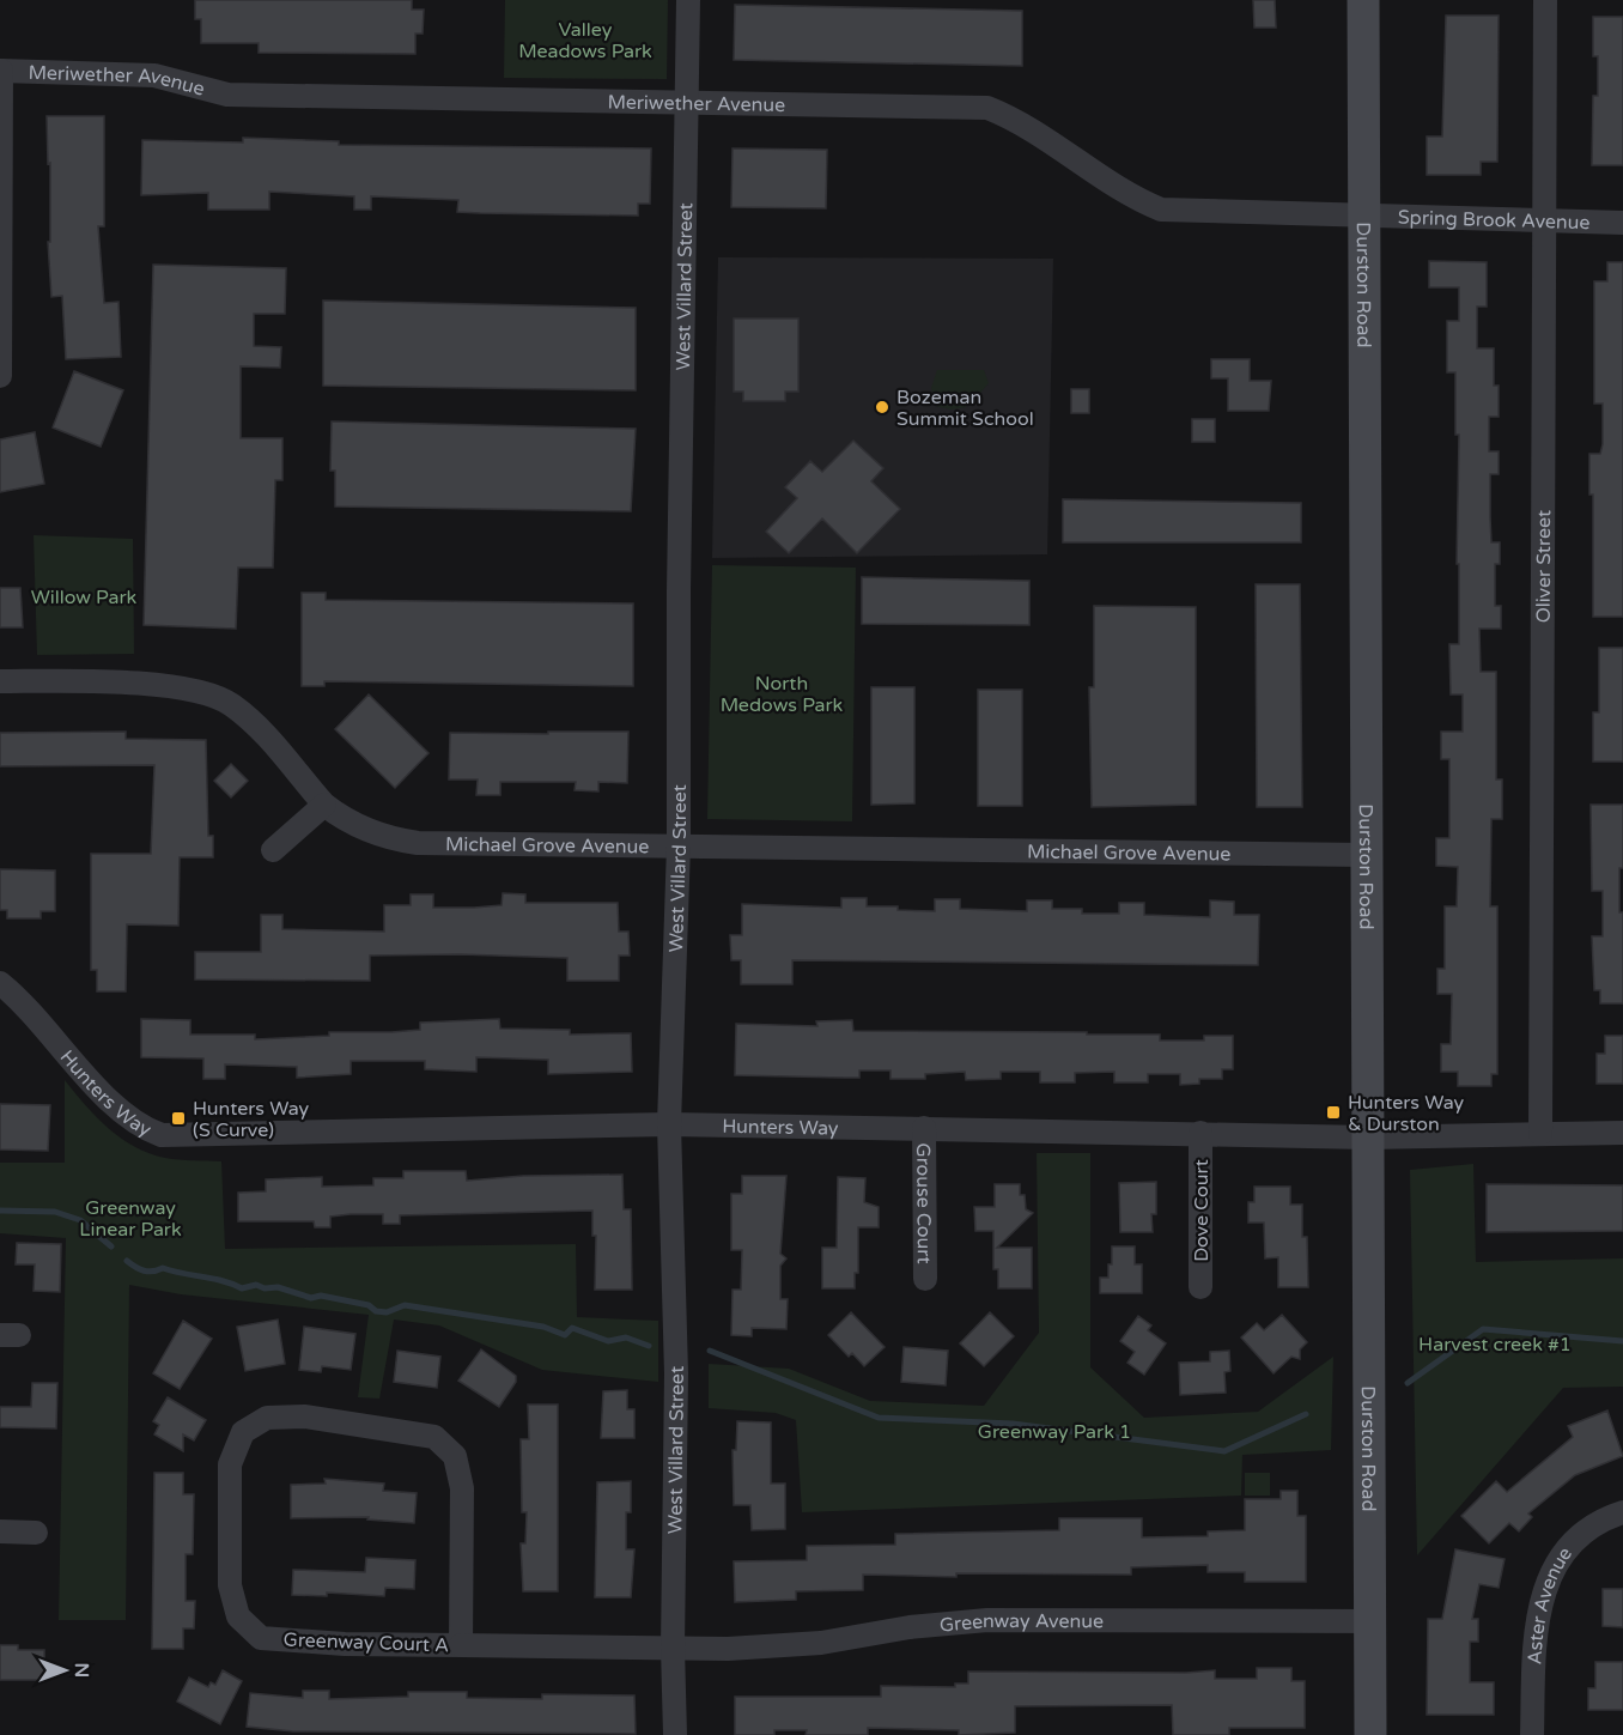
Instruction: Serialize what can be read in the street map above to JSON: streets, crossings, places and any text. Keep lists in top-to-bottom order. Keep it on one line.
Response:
{"streets":{"main road":["Durston Road"],"street":["Meriwether Avenue","Spring Brook Avenue","West Villard Street","Oliver Street","Michael Grove Avenue","Hunters Way","Grouse Court","Dove Court","Aster Avenue","Greenway Avenue","Greenway Court A"]},"crossings":[["Meriwether Avenue","Spring Brook Avenue"],["Meriwether Avenue","West Villard Street"],["Meriwether Avenue","Durston Road"],["Spring Brook Avenue","Durston Road"],["Spring Brook Avenue","Oliver Street"],["West Villard Street","Michael Grove Avenue"],["West Villard Street","Hunters Way"],["West Villard Street","Greenway Avenue"],["West Villard Street","Greenway Court A"],["Durston Road","Michael Grove Avenue"],["Durston Road","Hunters Way"],["Durston Road","Greenway Avenue"],["Oliver Street","Hunters Way"],["Hunters Way","Grouse Court"],["Hunters Way","Dove Court"],["Greenway Avenue","Greenway Court A"]],"parks":["Valley Meadows Park","Willow Park","North Medows Park","Greenway Linear Park","Harvest creek #1","Greenway Park 1"],"places":{"other":["Bozeman Summit School"],"transit":["Hunters Way & Durston","Hunters Way (S Curve)"]},"north":"right"}
